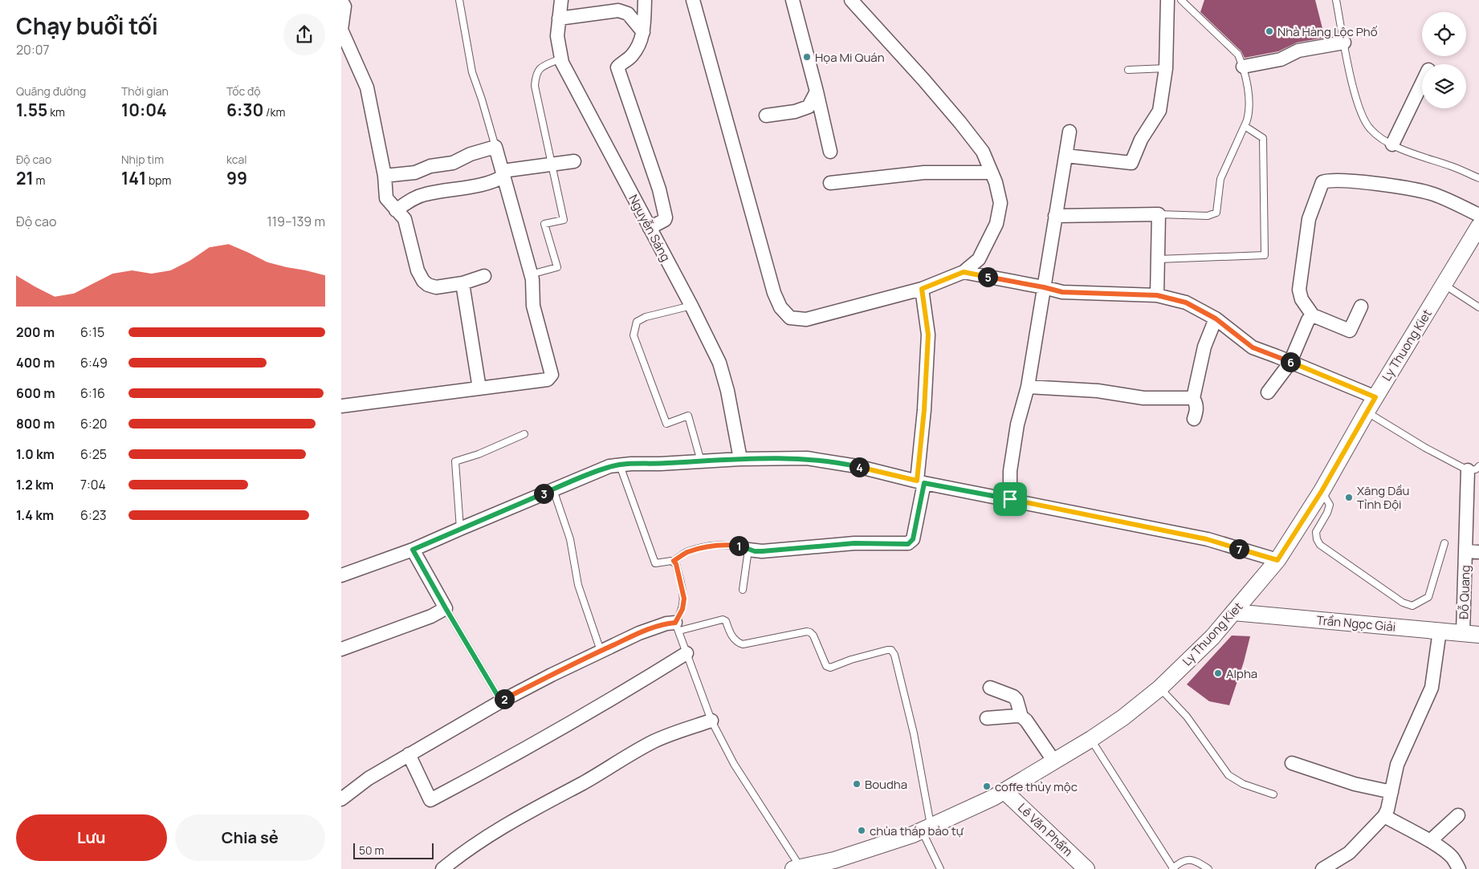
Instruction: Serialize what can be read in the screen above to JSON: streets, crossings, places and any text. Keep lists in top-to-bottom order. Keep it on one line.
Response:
{"streets":{"street":["Nguyễn Sáng","Ly Thuong Kiet","Đỗ Quang","Trần Ngọc Giải","Lê Văn Phẩm"]},"crossings":[["Ly Thuong Kiet","Trần Ngọc Giải"],["Ly Thuong Kiet","Lê Văn Phẩm"],["Đỗ Quang","Trần Ngọc Giải"]],"places":["Nhà Hàng Lộc Phố","Họa Mi Quán","Xăng Dầu Tỉnh Đội","Alpha","Boudha","coffe thủy mộc","chùa tháp bảo tự"],"scale_bar":"50 m","page":{"heading":["Chạy buổi tối","20:07"],"stats":[["Quãng đường","1.55 km"],["Thời gian","10:04"],["Tốc độ","6:30 /km"],["Độ cao","21 m"],["Nhịp tim","141 bpm"],["kcal","99"]],"chart":["Độ cao","119–139 m"],"pins":["5","6","4","3","1","7","2"],"list":[{"name":"200 m","note":"6:15"},{"name":"400 m","note":"6:49"},{"name":"600 m","note":"6:16"},{"name":"800 m","note":"6:20"},{"name":"1.0 km","note":"6:25"},{"name":"1.2 km","note":"7:04"},{"name":"1.4 km","note":"6:23"}],"buttons":["Lưu","Chia sẻ"],"scale":"50 m"}}
